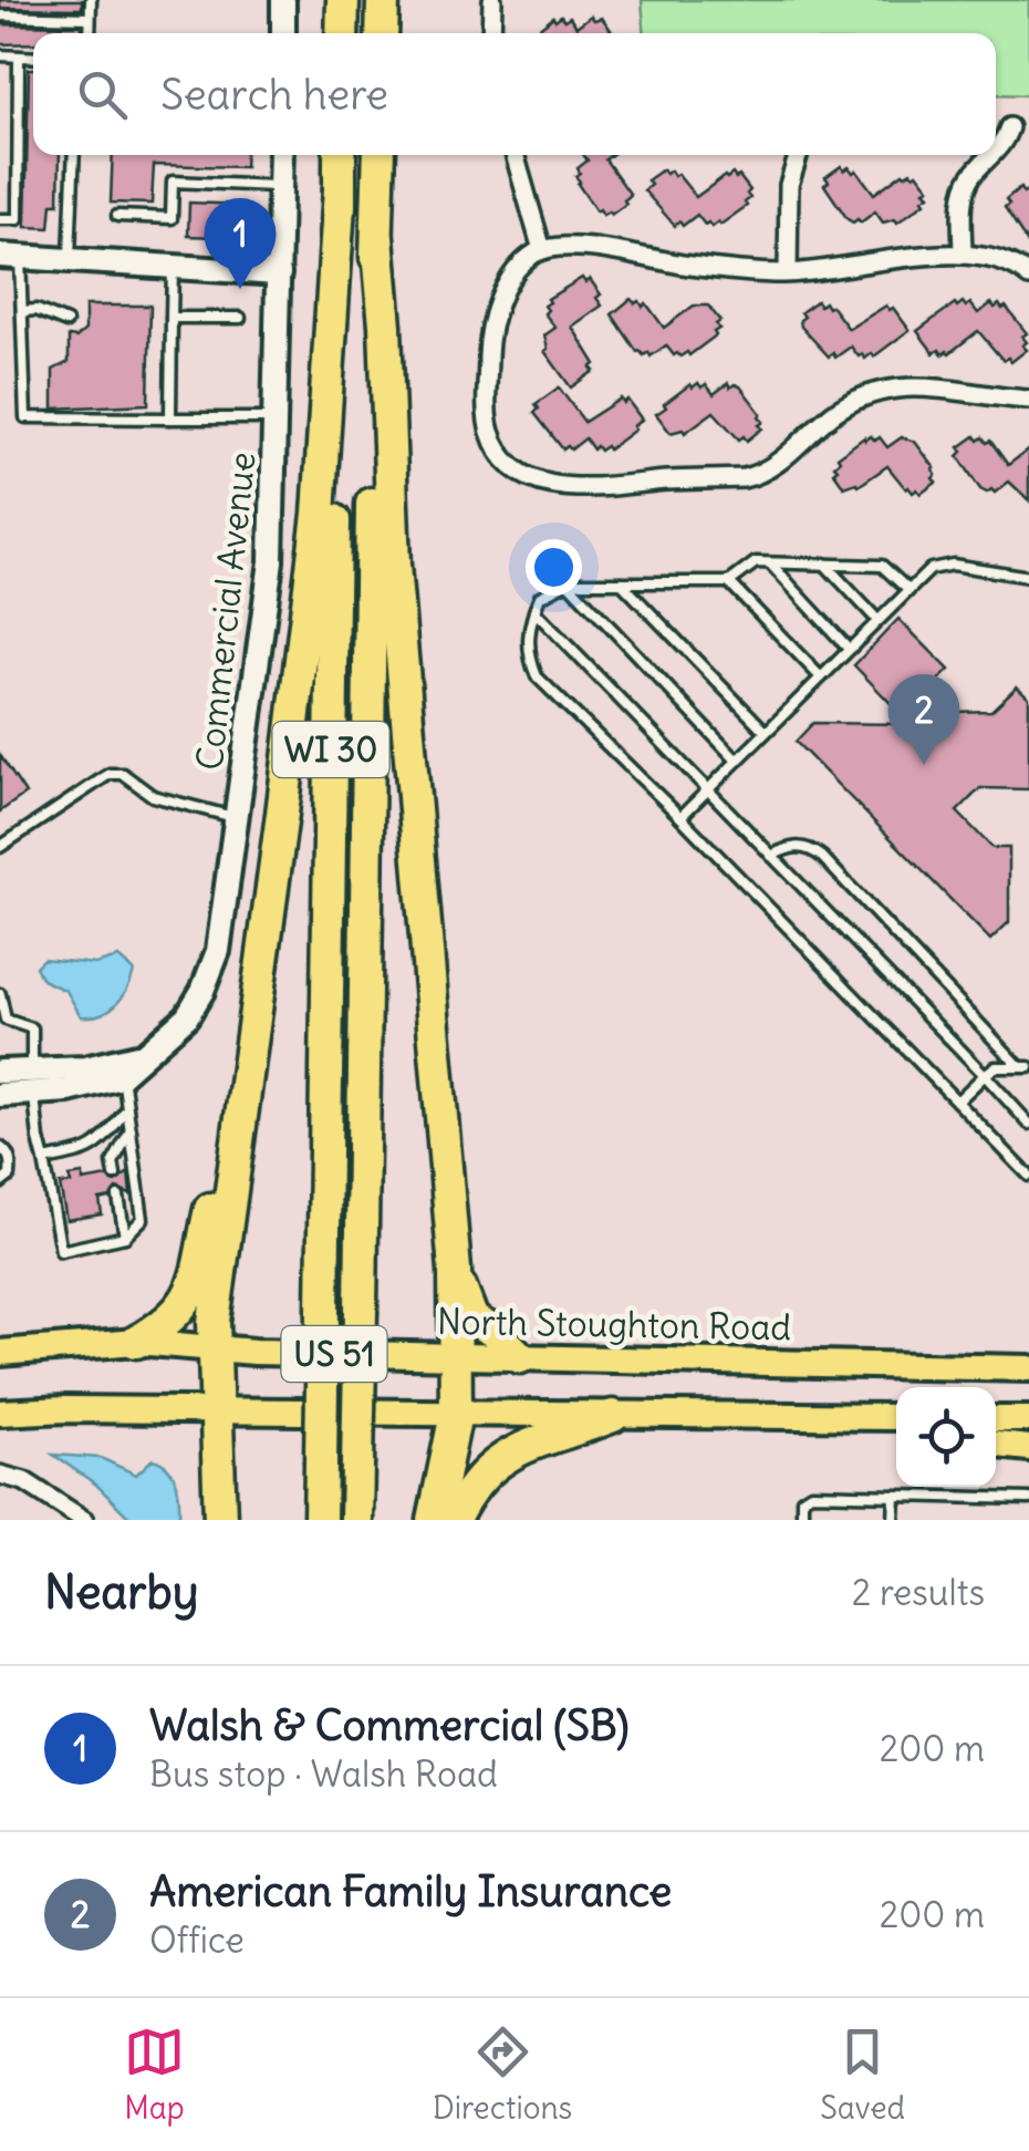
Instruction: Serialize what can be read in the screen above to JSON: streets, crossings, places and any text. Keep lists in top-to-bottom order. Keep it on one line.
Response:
{"streets":{"highway":["WI 30"],"main road":["North Stoughton Road","US 51"],"street":["Commercial Avenue"]},"page":{"search":"Search here","pins":["1","2"],"heading":["Nearby","2 results"],"list":[{"mark":"1","name":"Walsh & Commercial (SB)","note":"Bus stop · Walsh Road","value":"200 m"},{"mark":"2","name":"American Family Insurance","note":"Office","value":"200 m"}],"nav":["Map","Directions","Saved"]}}
